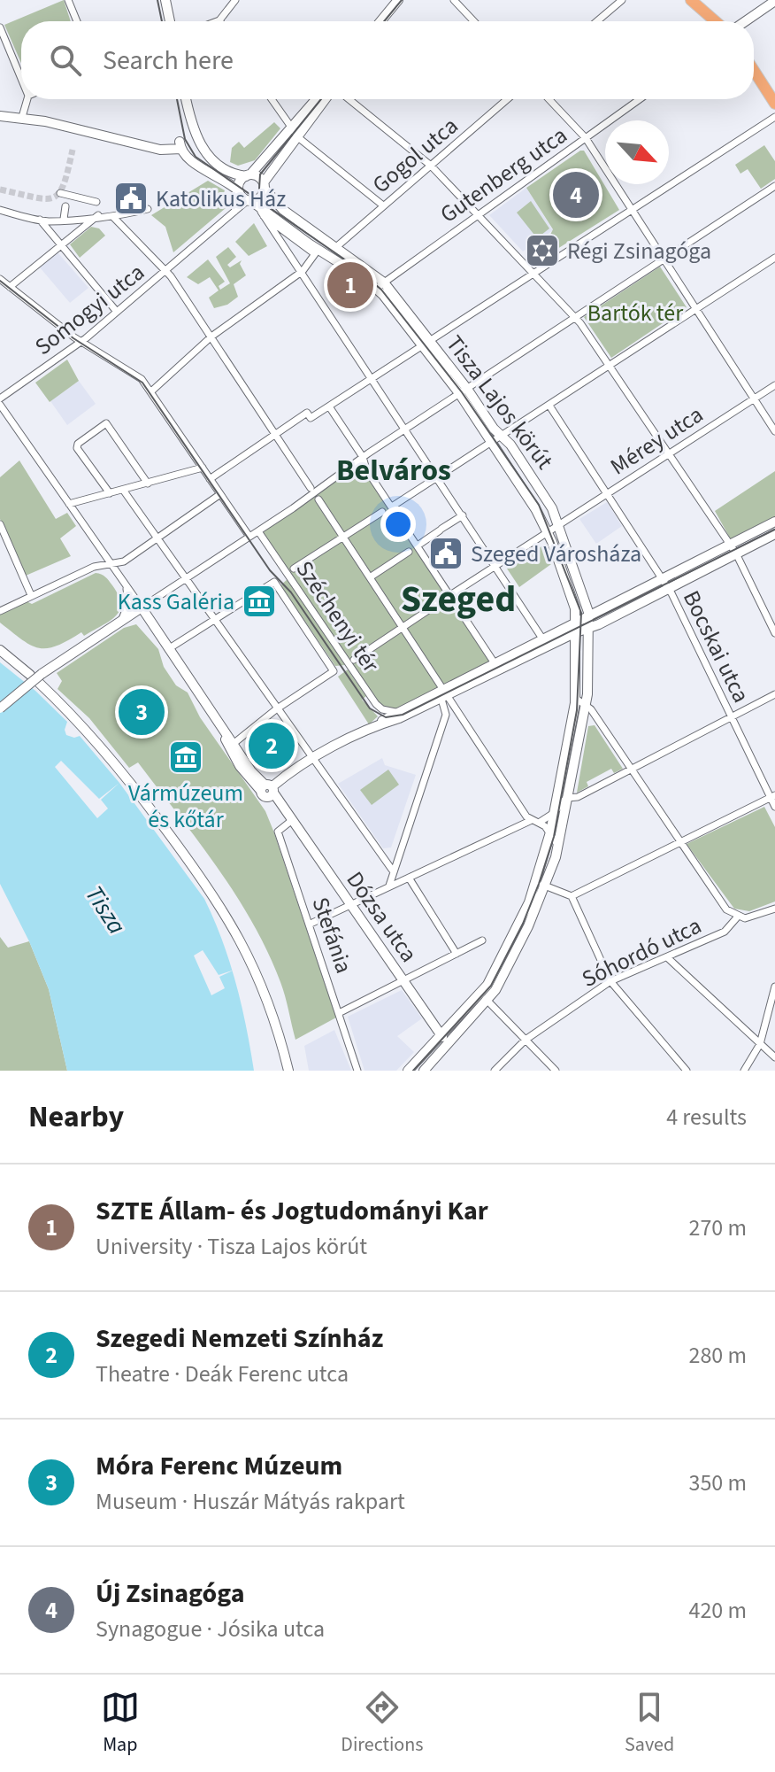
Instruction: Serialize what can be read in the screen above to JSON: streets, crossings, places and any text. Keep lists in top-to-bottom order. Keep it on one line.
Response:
{"streets":{"street":["Gogol utca","Gutenberg utca","Somogyi utca","Tisza Lajos körút","Mérey utca","Széchenyi tér","Bocskai utca","Dózsa utca","Stefánia","Sóhordó utca"]},"crossings":[["Gogol utca","Tisza Lajos körút"],["Gutenberg utca","Tisza Lajos körút"],["Somogyi utca","Tisza Lajos körút"],["Tisza Lajos körút","Mérey utca"],["Tisza Lajos körút","Széchenyi tér"],["Tisza Lajos körút","Dózsa utca"],["Mérey utca","Bocskai utca"],["Dózsa utca","Stefánia"]],"districts":["Belváros","Szeged"],"water":["Tisza"],"parks":["Bartók tér"],"places":{"public building":["Katolikus Ház","Szeged Városháza"],"synagogue":["Régi Zsinagóga"],"museum":["Kass Galéria","Vármúzeum és kőtár"]},"north":"bottom right","page":{"search":"Search here","pins":["4","1","3","2"],"heading":["Nearby","4 results"],"list":[{"mark":"1","name":"SZTE Állam- és Jogtudományi Kar","note":"University · Tisza Lajos körút","value":"270 m"},{"mark":"2","name":"Szegedi Nemzeti Színház","note":"Theatre · Deák Ferenc utca","value":"280 m"},{"mark":"3","name":"Móra Ferenc Múzeum","note":"Museum · Huszár Mátyás rakpart","value":"350 m"},{"mark":"4","name":"Új Zsinagóga","note":"Synagogue · Jósika utca","value":"420 m"}],"nav":["Map","Directions","Saved"]}}
